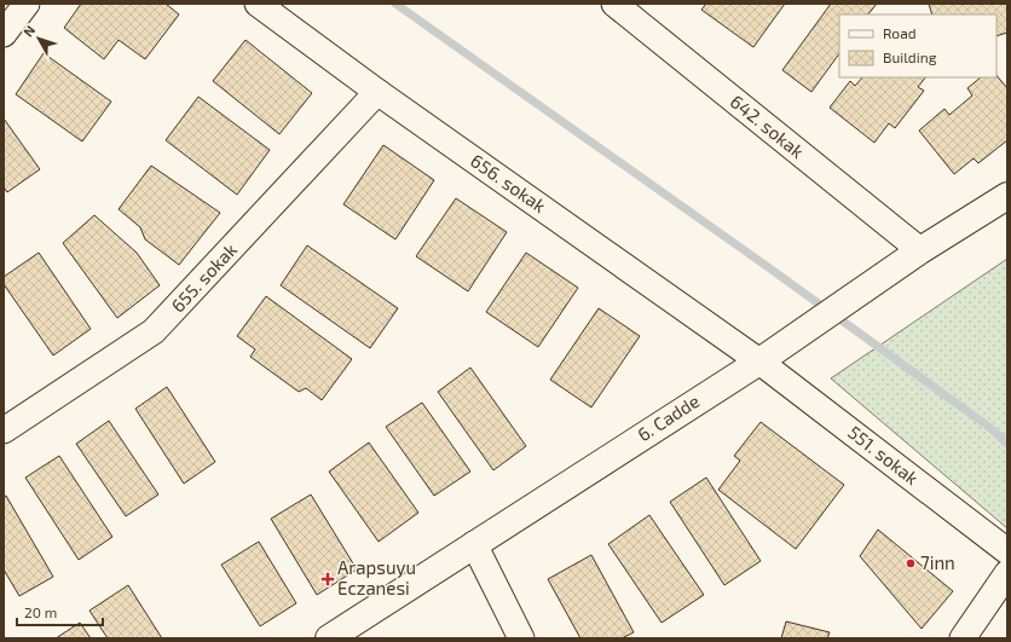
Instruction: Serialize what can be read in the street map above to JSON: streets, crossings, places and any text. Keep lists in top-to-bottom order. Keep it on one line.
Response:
{"streets":{"main road":["6. Cadde"],"street":["642. sokak","656. sokak","655. sokak","551. sokak"]},"crossings":[["642. sokak","6. Cadde"],["656. sokak","655. sokak"],["656. sokak","6. Cadde"],["656. sokak","551. sokak"],["6. Cadde","551. sokak"]],"places":{"other":["7inn"],"health":["Arapsuyu Eczanesi"]},"legend":["Road","Building"],"scale_bar":"20 m","north":"top left"}
